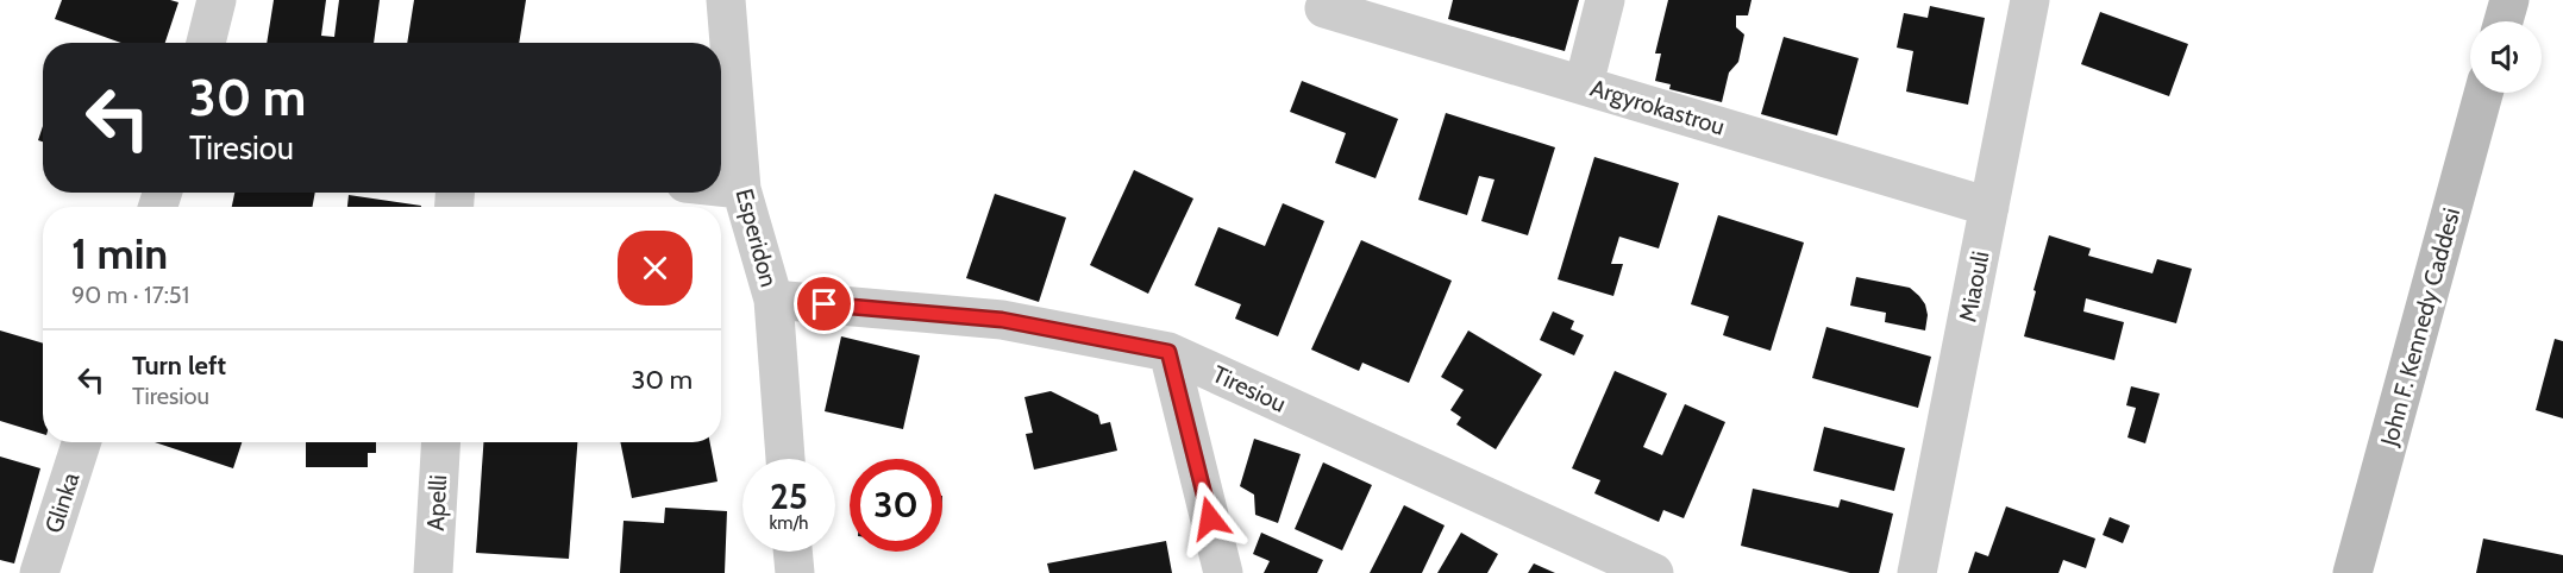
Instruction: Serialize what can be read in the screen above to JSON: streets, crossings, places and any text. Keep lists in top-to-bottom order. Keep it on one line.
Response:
{"streets":{"street":["Argyrokastrou","Esperidon","Miaouli","John F. Kennedy Caddesi","Tiresiou","Glinka","Apelli"]},"crossings":[["Argyrokastrou","Miaouli"],["Esperidon","Tiresiou"]],"page":{"turn":["30 m","Tiresiou"],"heading":["1 min","90 m · 17:51"],"list":[{"name":"Turn left","note":"Tiresiou","value":"30 m"}],"speed":"25 km/h","limit":"30"}}
